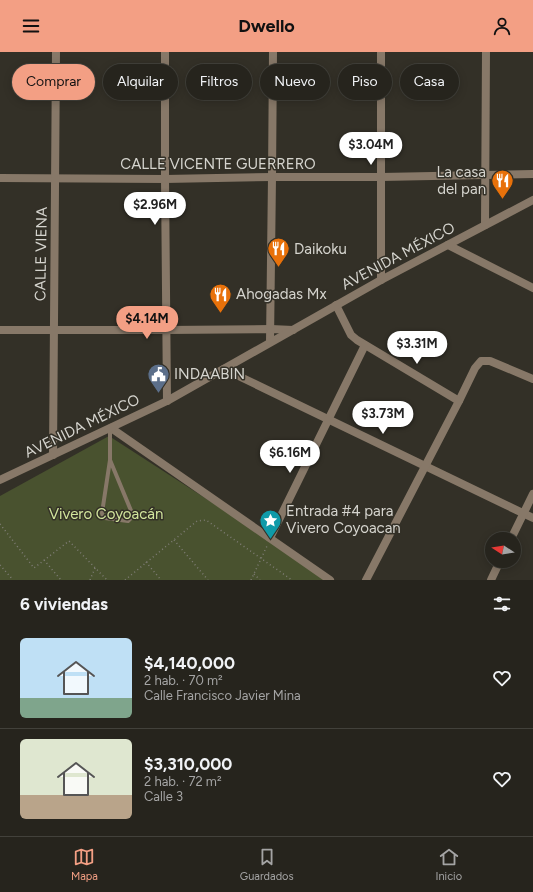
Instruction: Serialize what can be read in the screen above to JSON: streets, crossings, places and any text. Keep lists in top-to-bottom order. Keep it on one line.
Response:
{"streets":{"street":["CALLE VICENTE GUERRERO","CALLE VIENA","AVENIDA MÉXICO"]},"crossings":[["CALLE VICENTE GUERRERO","CALLE VIENA"],["CALLE VIENA","AVENIDA MÉXICO"]],"parks":["Vivero Coyoacán"],"places":{"restaurant":["La casa del pan","Daikoku","Ahogadas Mx"],"public building":["INDAABIN"],"place":["Entrada #4 para Vivero Coyoacan"]},"north":"left","page":{"header":"Dwello","chip":["Comprar","Alquilar","Filtros","Nuevo","Piso","Casa"],"price":["$3.04M","$2.96M","$4.14M","$3.31M","$3.73M","$6.16M"],"heading":"6 viviendas","list":[{"name":"$4,140,000","note":"2 hab. · 70 m² · Calle Francisco Javier Mina"},{"name":"$3,310,000","note":"2 hab. · 72 m² · Calle 3"}],"tabs":["Mapa","Guardados","Inicio"]}}
